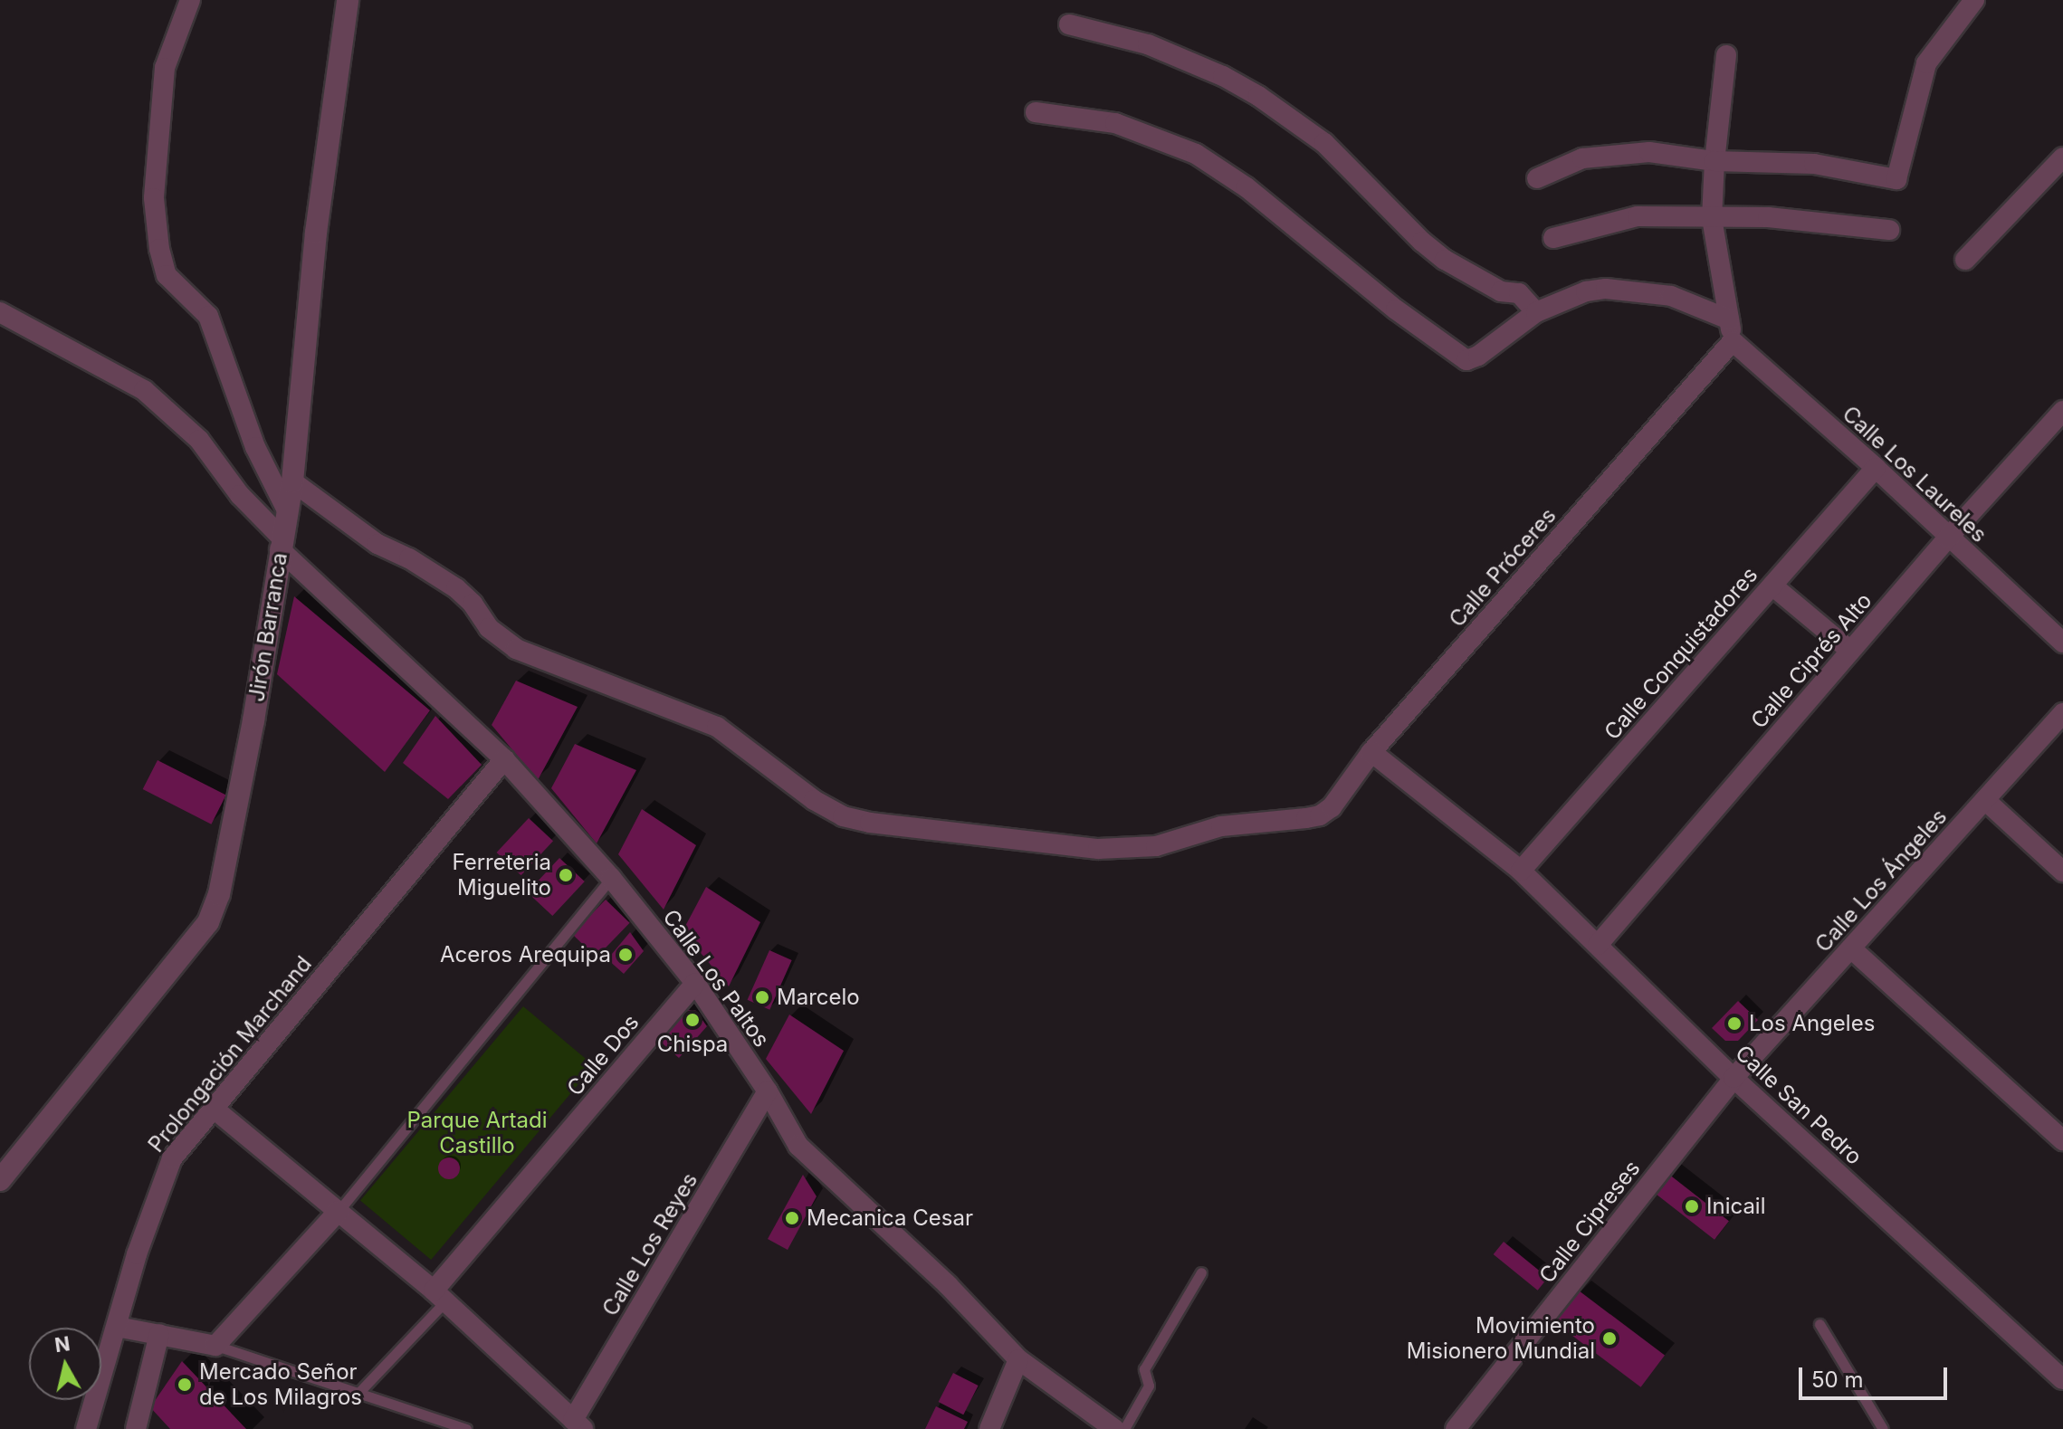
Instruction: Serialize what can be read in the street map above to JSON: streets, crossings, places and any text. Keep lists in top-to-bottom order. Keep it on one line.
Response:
{"streets":{"street":["Calle Los Laureles","Calle Próceres","Jirón Barranca","Calle Conquistadores","Calle Ciprés Alto","Calle Los Ángeles","Calle Los Paltos","Prolongación Marchand","Calle Dos","Calle San Pedro","Calle Cipreses","Calle Los Reyes"]},"crossings":[["Calle Los Laureles","Calle Próceres"],["Calle Los Laureles","Calle Conquistadores"],["Calle Los Laureles","Calle Ciprés Alto"],["Calle Próceres","Jirón Barranca"],["Calle Próceres","Calle San Pedro"],["Jirón Barranca","Calle Los Paltos"],["Calle Conquistadores","Calle San Pedro"],["Calle Ciprés Alto","Calle San Pedro"],["Calle Los Ángeles","Calle San Pedro"],["Calle Los Ángeles","Calle Cipreses"],["Calle Los Paltos","Prolongación Marchand"],["Calle Los Paltos","Calle Dos"],["Calle Los Paltos","Calle Los Reyes"],["Calle San Pedro","Calle Cipreses"]],"parks":["Parque Artadi Castillo"],"places":["Ferreteria Miguelito","Aceros Arequipa","Marcelo","Chispa","Los Angeles","Inicail","Mecanica Cesar","Movimiento Misionero Mundial","Mercado Señor de Los Milagros"],"scale_bar":"50 m","north":"top"}
